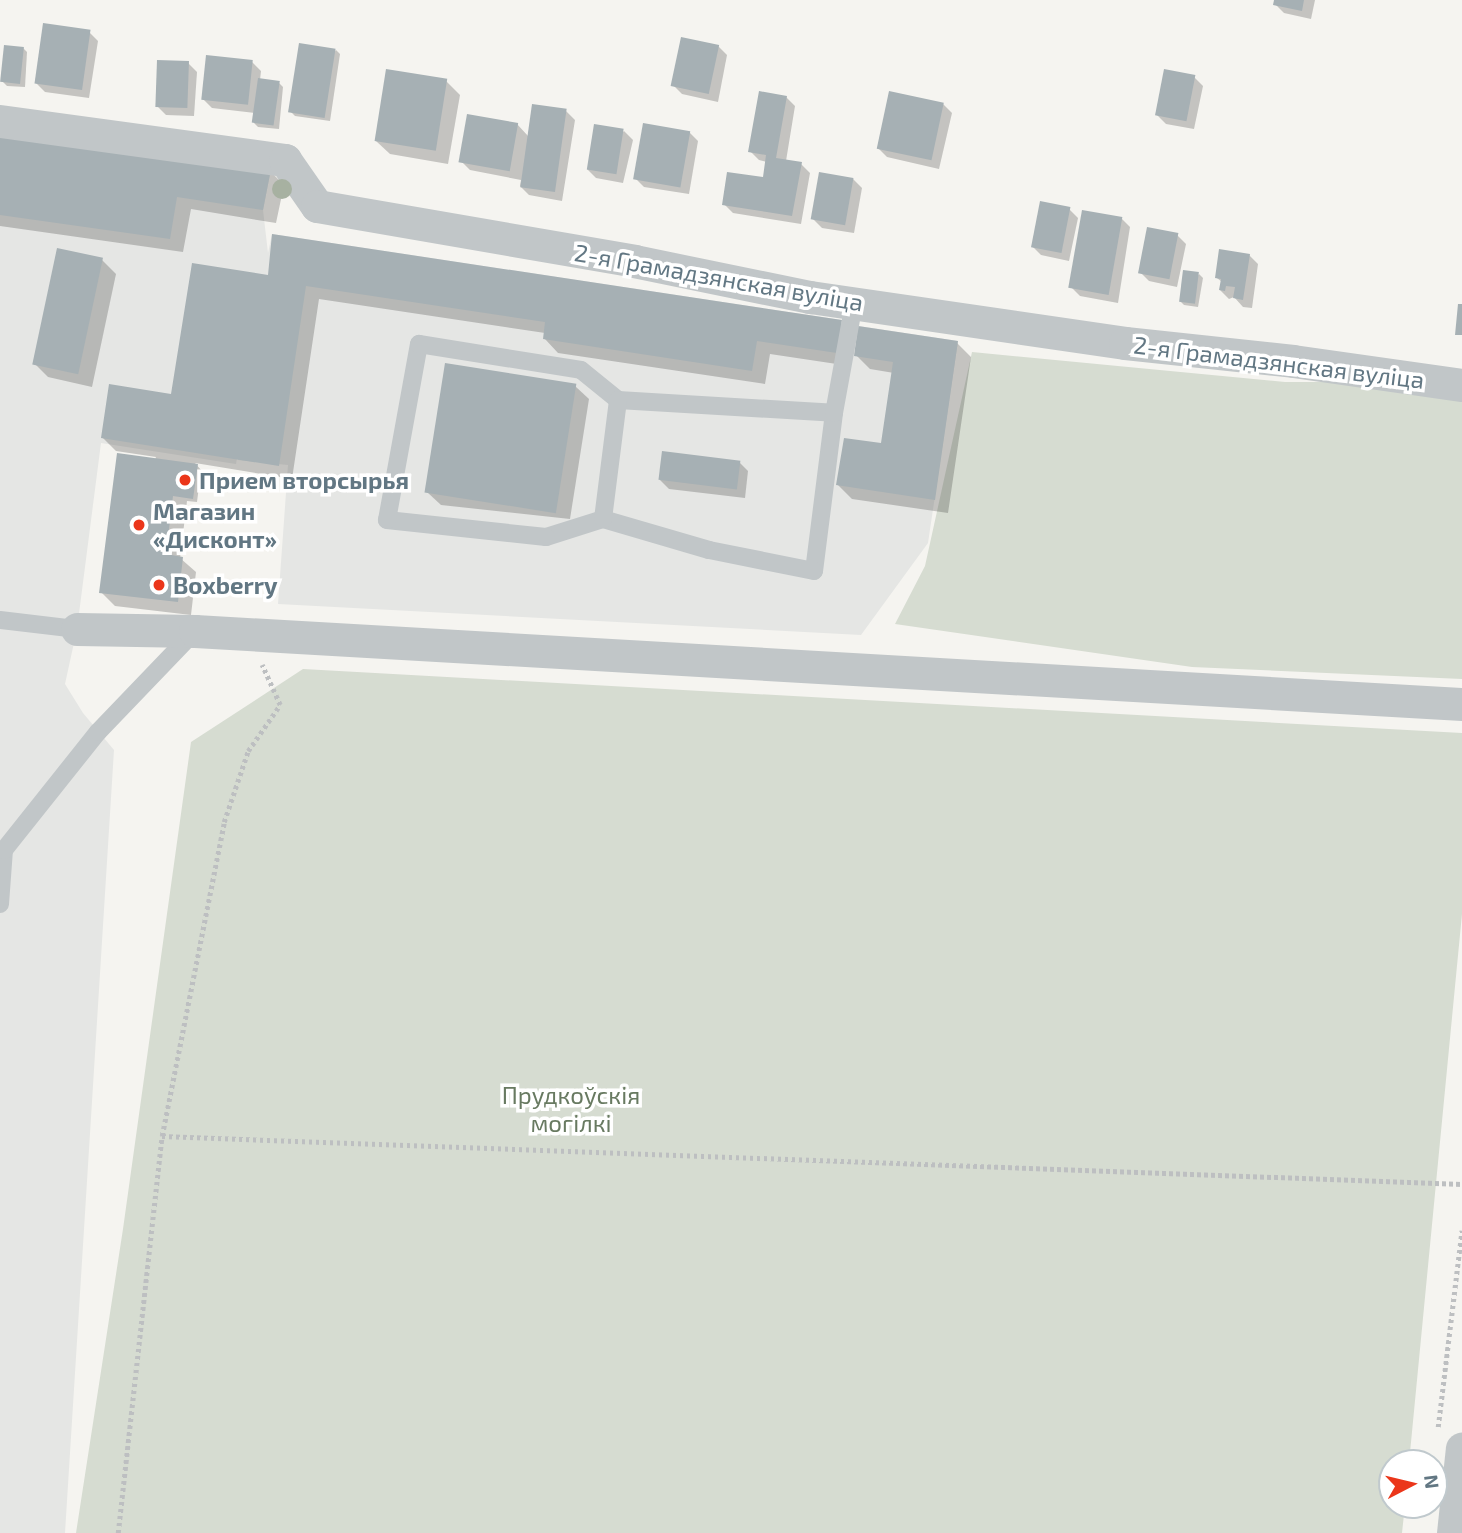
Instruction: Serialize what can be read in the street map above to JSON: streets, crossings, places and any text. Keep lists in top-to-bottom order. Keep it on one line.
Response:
{"streets":{"street":["2-я Грамадзянская вуліца"]},"parks":["Прудкоўскія могілкі"],"places":["Прием вторсырья","Магазин «Дисконт»","Boxberry"],"north":"right"}
